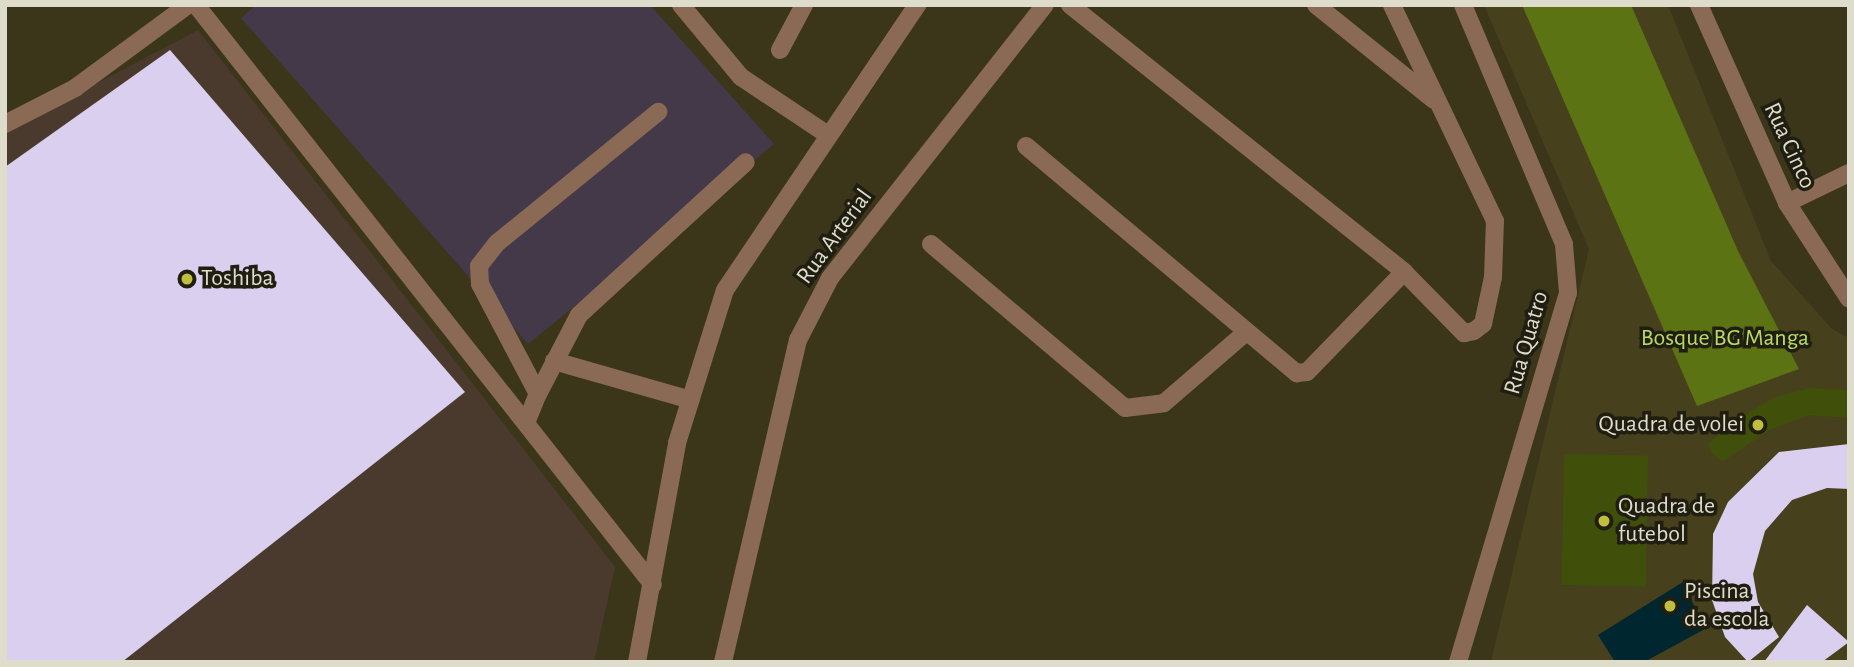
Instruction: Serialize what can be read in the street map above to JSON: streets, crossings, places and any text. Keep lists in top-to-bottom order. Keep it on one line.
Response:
{"streets":{"street":["Rua Cinco","Rua Arterial","Rua Quatro"]},"parks":["Bosque BG Manga"],"places":["Toshiba","Quadra de volei","Quadra de futebol","Piscina da escola"]}
